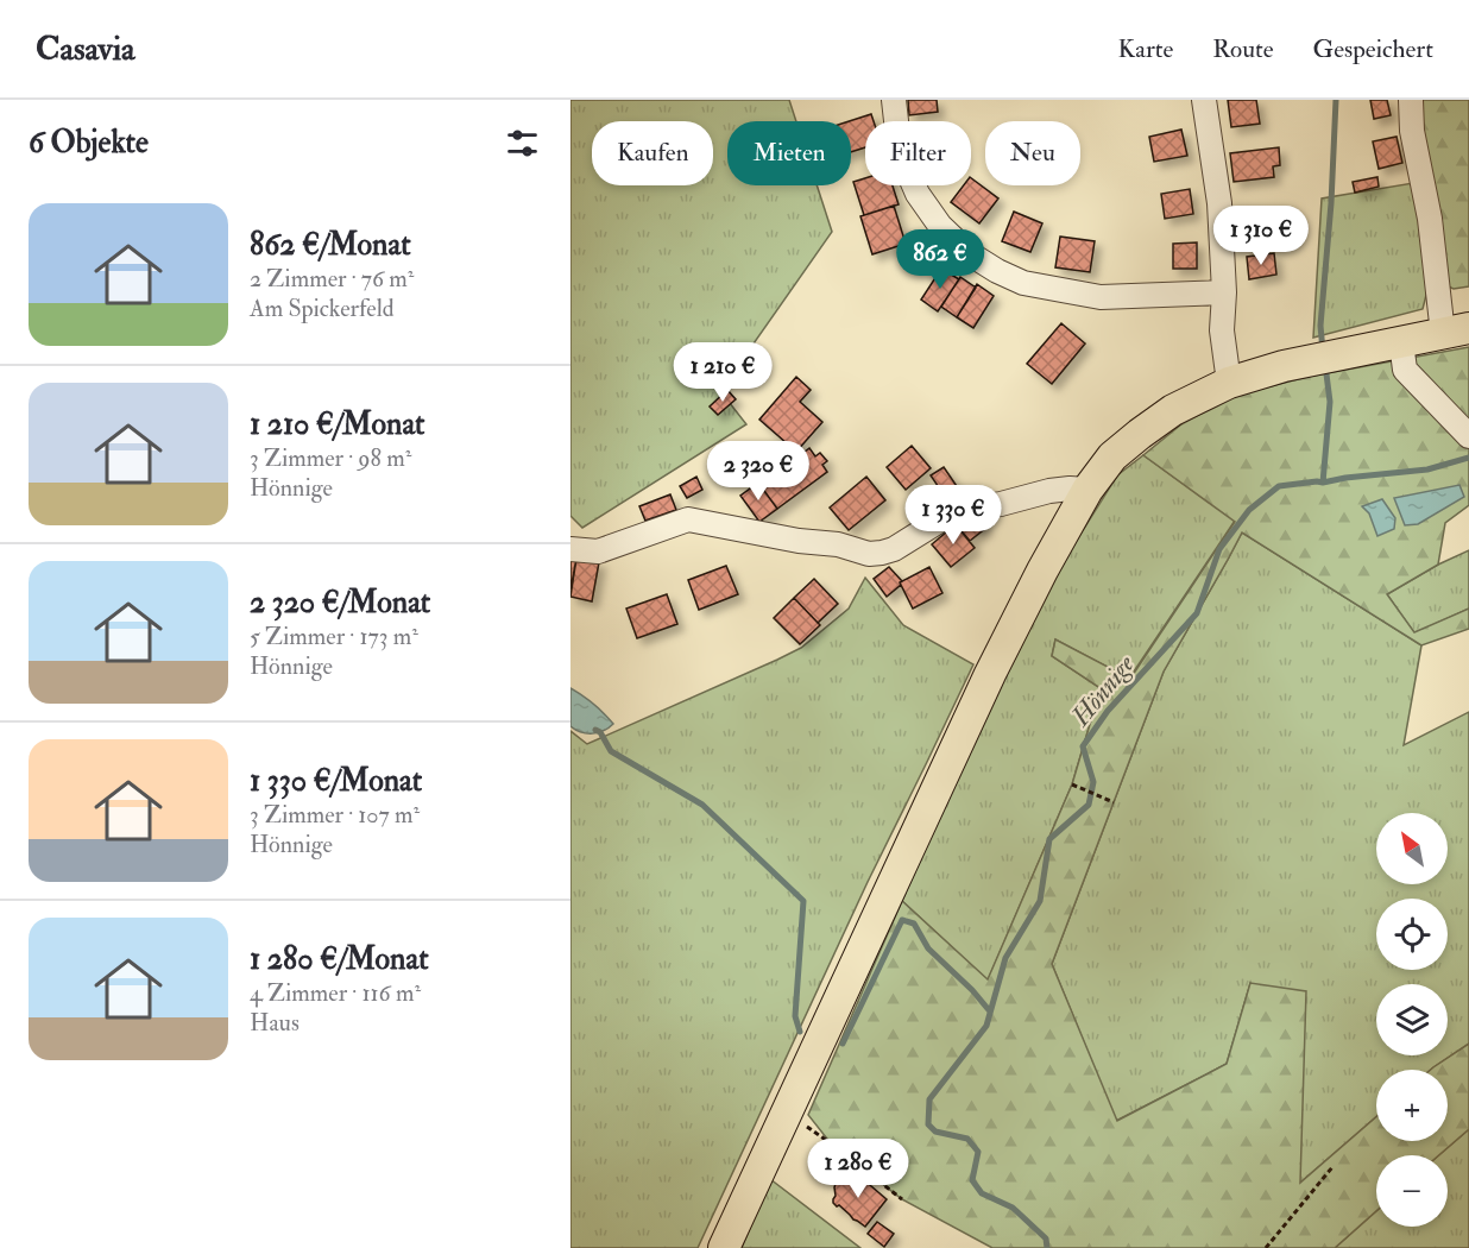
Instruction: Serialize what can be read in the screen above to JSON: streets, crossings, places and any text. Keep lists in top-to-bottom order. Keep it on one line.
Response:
{"water":["Hönnige"],"north":"top left","page":{"header":"Casavia","nav":["Karte","Route","Gespeichert"],"heading":"6 Objekte","chip":["Kaufen","Mieten","Filter","Neu"],"list":[{"name":"862 €/Monat","note":"2 Zimmer · 76 m² · Am Spickerfeld"},{"name":"1 210 €/Monat","note":"3 Zimmer · 98 m² · Hönnige"},{"name":"2 320 €/Monat","note":"5 Zimmer · 173 m² · Hönnige"},{"name":"1 330 €/Monat","note":"3 Zimmer · 107 m² · Hönnige"},{"name":"1 280 €/Monat","note":"4 Zimmer · 116 m² · Haus"}],"price":["1 310 €","862 €","1 210 €","2 320 €","1 330 €","1 280 €"],"map_buttons":["+","−"]}}
